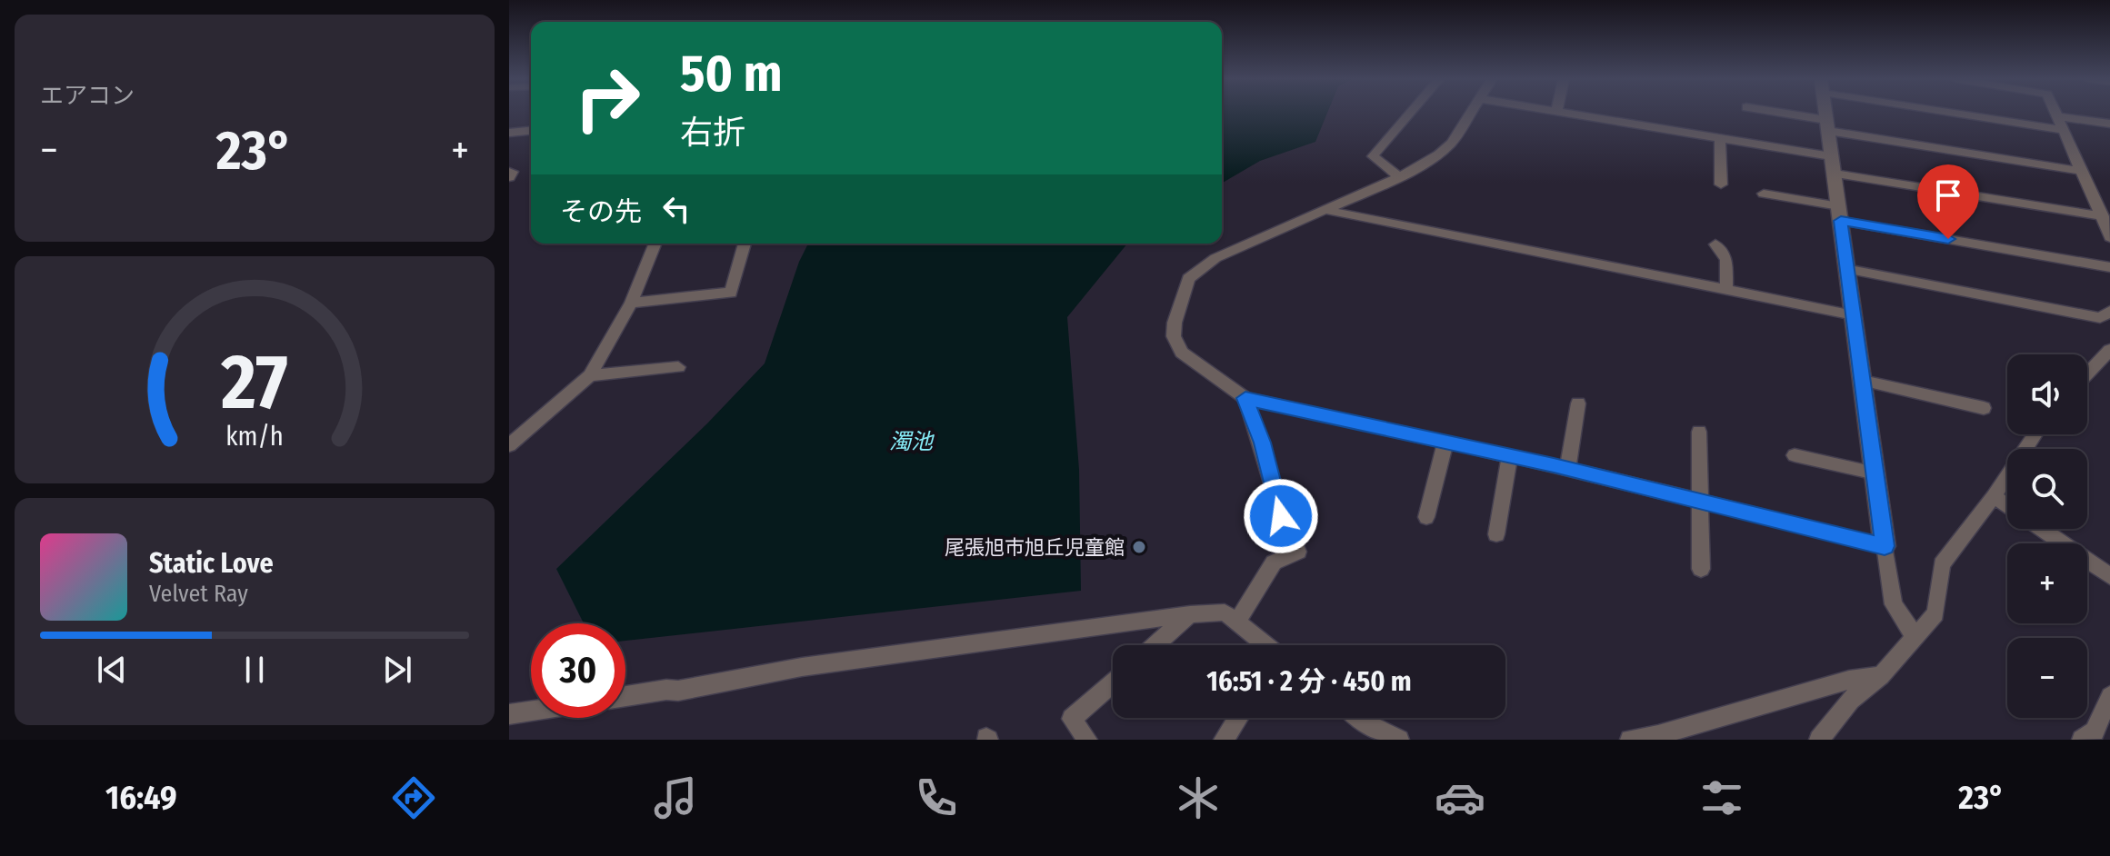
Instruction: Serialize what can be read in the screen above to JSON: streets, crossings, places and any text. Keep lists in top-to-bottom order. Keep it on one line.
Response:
{"water":["濁池"],"places":["尾張旭市旭丘児童館"],"page":{"tile":"エアコン","turn":["50 m","右折"],"heat":["−","23°","+"],"then":"その先","map_buttons":["+","−"],"song":["Static Love","Velvet Ray"],"limit":"30","trip":"16:51 · 2 分 · 450 m","tabs":["16:49","23°"],"gauge":["27","km/h"]}}
